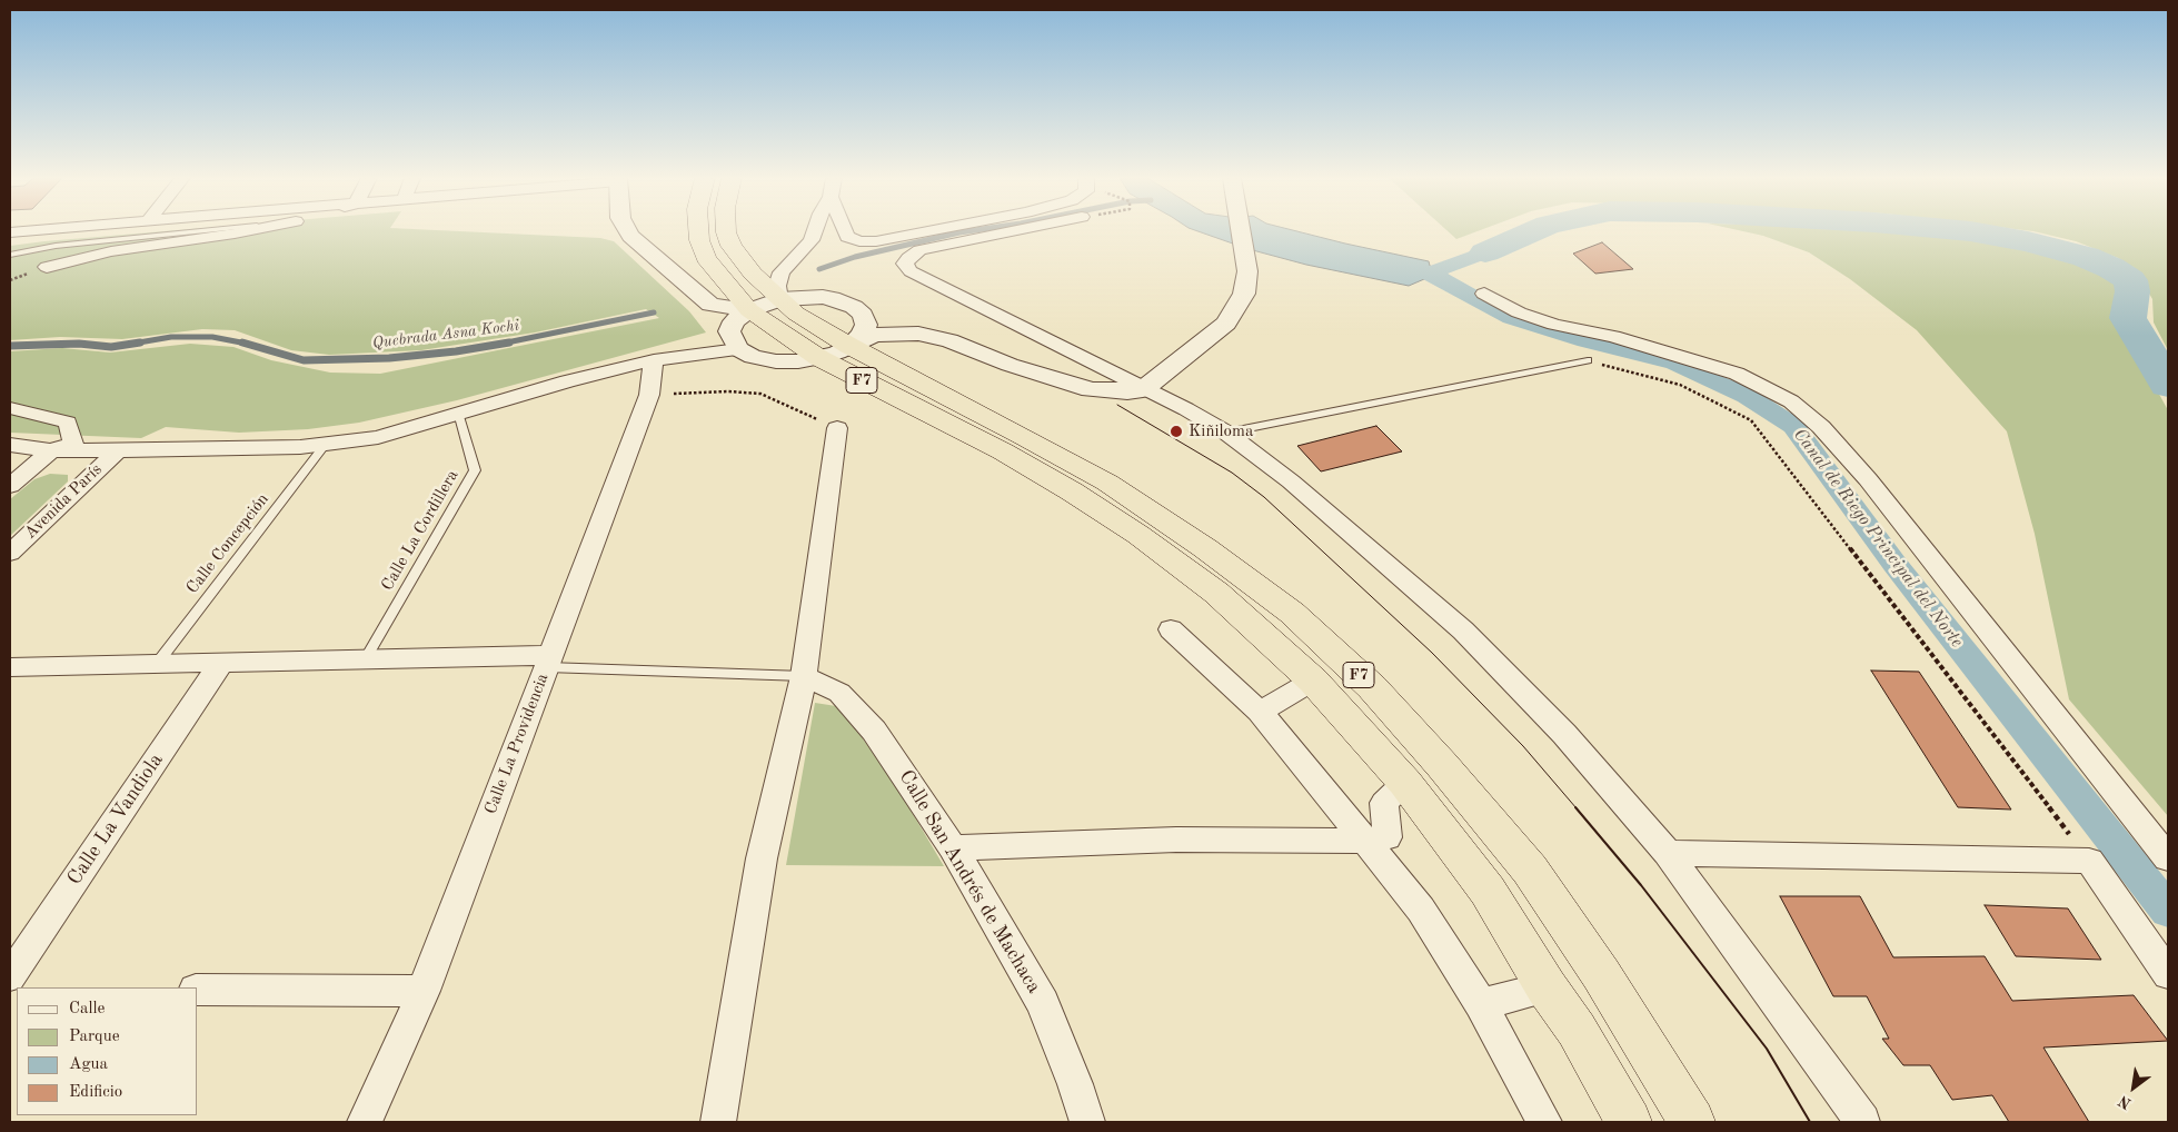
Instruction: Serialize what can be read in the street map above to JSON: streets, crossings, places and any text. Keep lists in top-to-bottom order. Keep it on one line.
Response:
{"streets":{"highway":["F7"],"street":["Avenida París","Calle La Providencia","Calle La Vandiola","Calle San Andrés de Machaca"],"lane":["Calle La Cordillera","Calle Concepción"]},"water":["Quebrada Asna Kochi","Canal de Riego Principal del Norte"],"places":["Kiñiloma"],"legend":["Calle","Parque","Agua","Edificio"],"north":"bottom left"}
